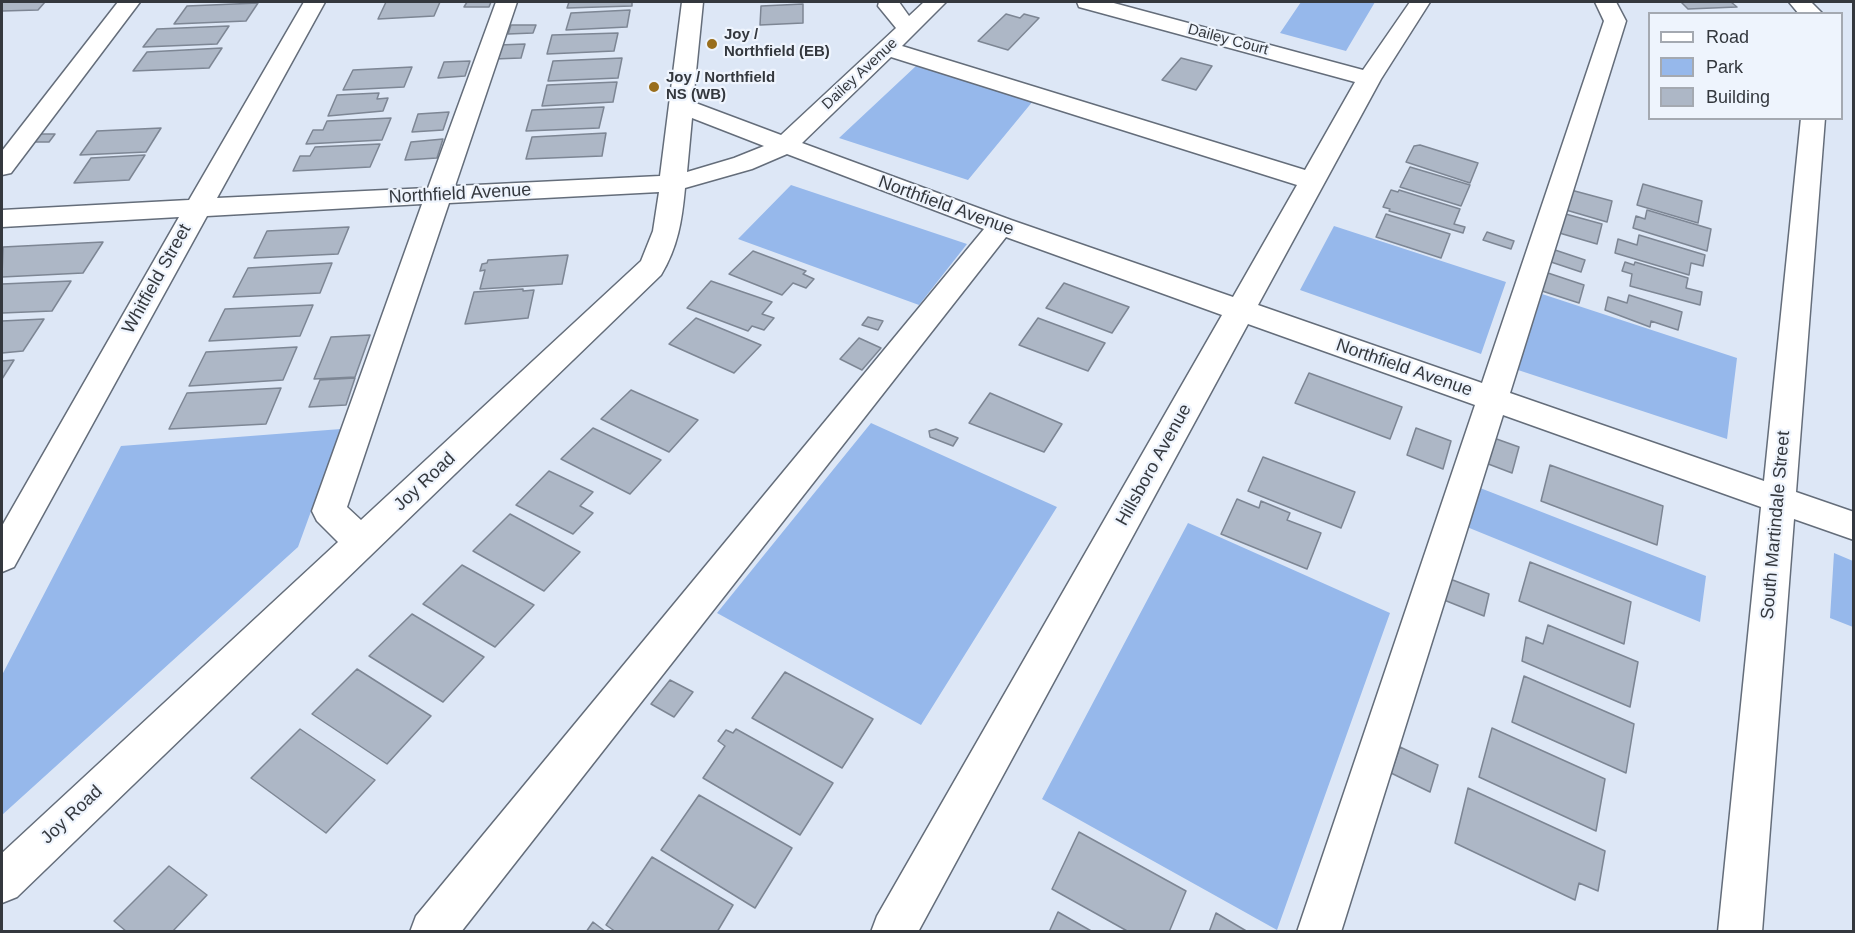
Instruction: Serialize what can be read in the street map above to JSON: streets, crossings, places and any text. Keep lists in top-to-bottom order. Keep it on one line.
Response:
{"streets":{"street":["Dailey Court","Dailey Avenue","Northfield Avenue","Whitfield Street","Hillsboro Avenue","Joy Road","South Martindale Street"]},"crossings":[["Dailey Court","Hillsboro Avenue"],["Dailey Avenue","Northfield Avenue"],["Northfield Avenue","Whitfield Street"],["Northfield Avenue","Hillsboro Avenue"],["Northfield Avenue","Joy Road"],["Northfield Avenue","South Martindale Street"]],"places":["Joy / Northfield (EB)","Joy / Northfield NS (WB)"],"legend":["Road","Park","Building"]}
